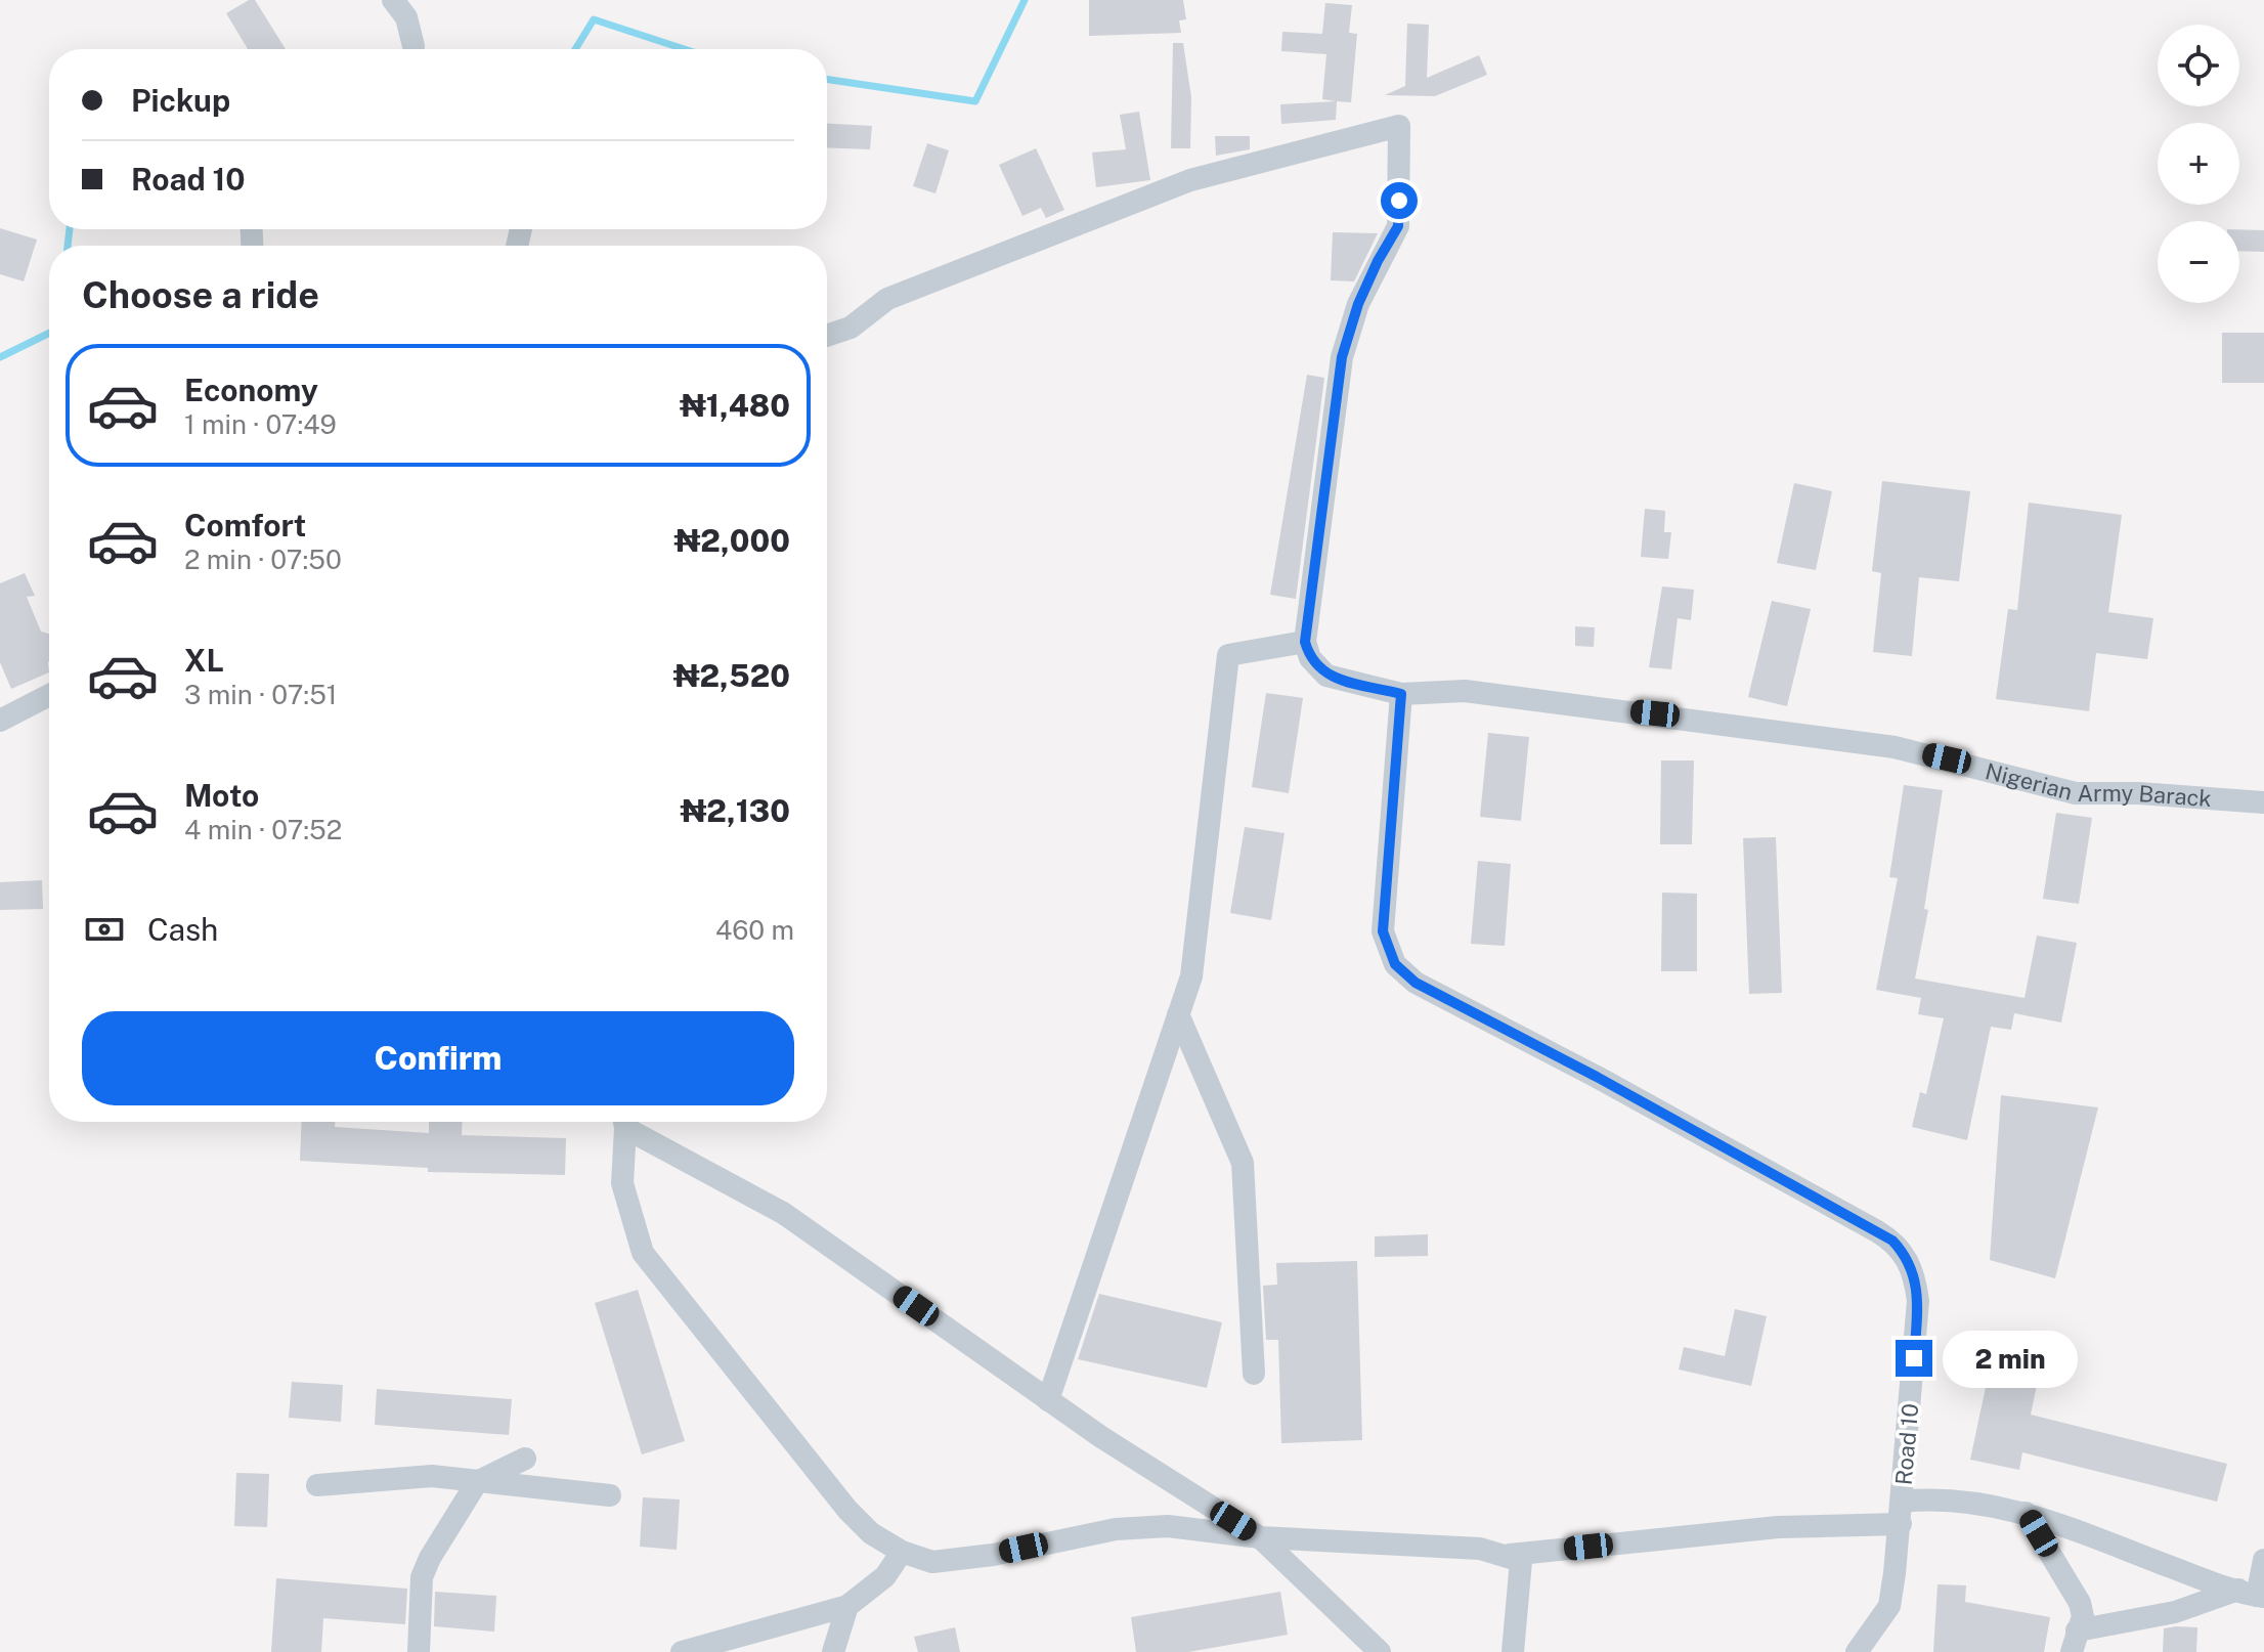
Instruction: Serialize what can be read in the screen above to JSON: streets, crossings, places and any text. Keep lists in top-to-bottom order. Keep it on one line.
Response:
{"streets":{"street":["Nigerian Army Barack","Road 10"]},"crossings":[["Nigerian Army Barack","Road 10"]],"page":{"map_buttons":["+","−"],"banner":["Pickup","Road 10"],"heading":"Choose a ride","list":[{"name":"Economy","note":"1 min · 07:49","value":"₦1,480"},{"name":"Comfort","note":"2 min · 07:50","value":"₦2,000"},{"name":"XL","note":"3 min · 07:51","value":"₦2,520"},{"name":"Moto","note":"4 min · 07:52","value":"₦2,130"}],"pay":["Cash","460 m"],"buttons":"Confirm","bubble":"2 min"}}
